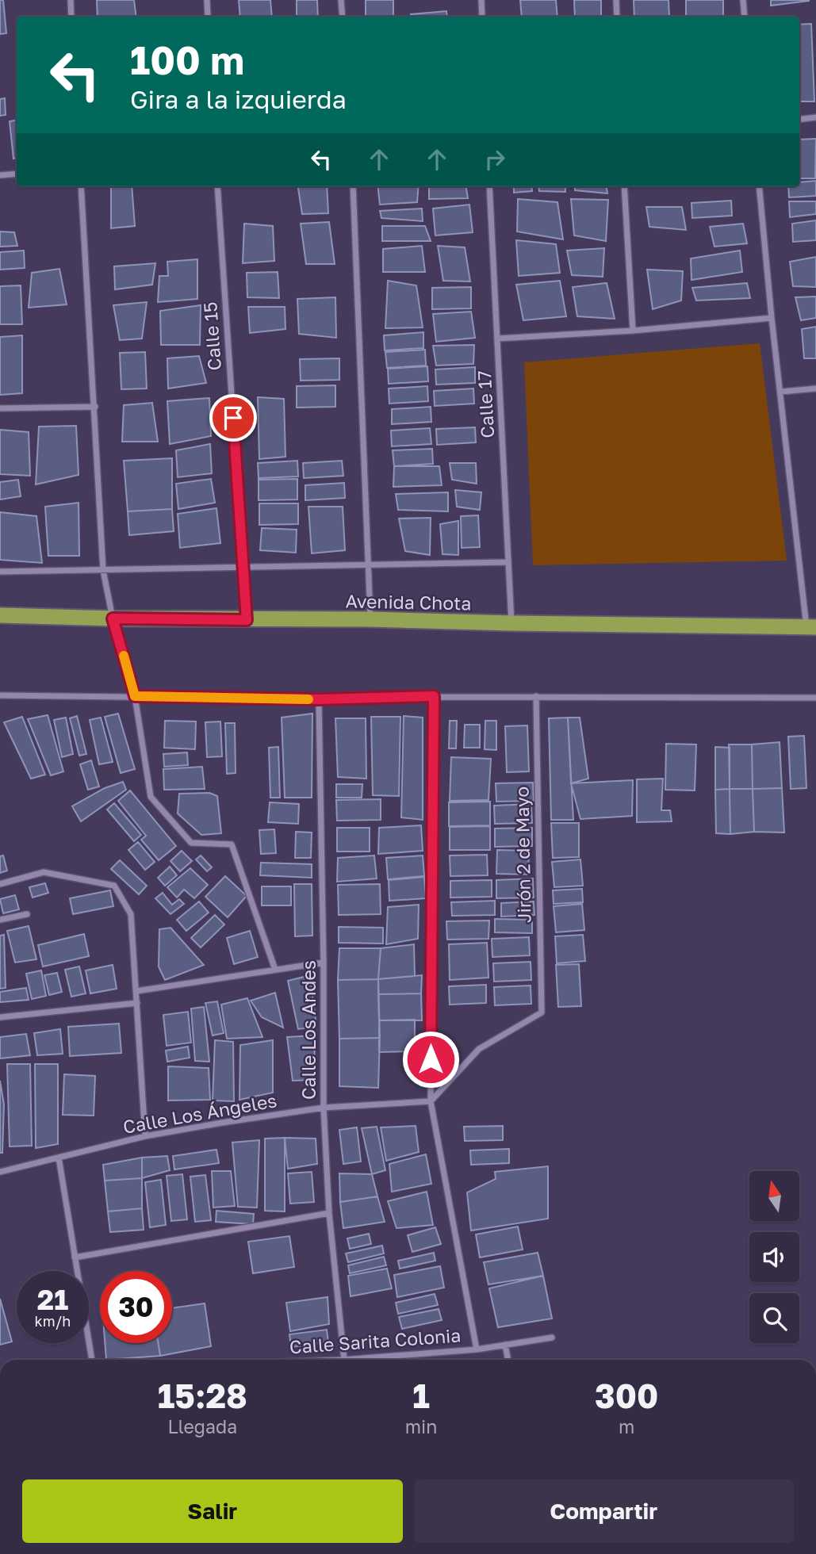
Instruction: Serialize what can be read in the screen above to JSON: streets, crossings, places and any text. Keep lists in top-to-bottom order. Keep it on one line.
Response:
{"streets":{"highway":["Avenida Chota"],"street":["Calle 15","Calle 17","Jirón 2 de Mayo","Calle Los Andes","Calle Los Ángeles","Calle Sarita Colonia"]},"crossings":[["Calle 15","Avenida Chota"],["Calle 17","Avenida Chota"],["Jirón 2 de Mayo","Calle Los Ángeles"],["Calle Los Andes","Calle Los Ángeles"],["Calle Los Andes","Calle Sarita Colonia"]],"north":"top","page":{"turn":["100 m","Gira a la izquierda"],"speed":"21 km/h","limit":"30","eta":["15:28","Llegada","1","min","300","m"],"buttons":["Salir","Compartir"]}}
